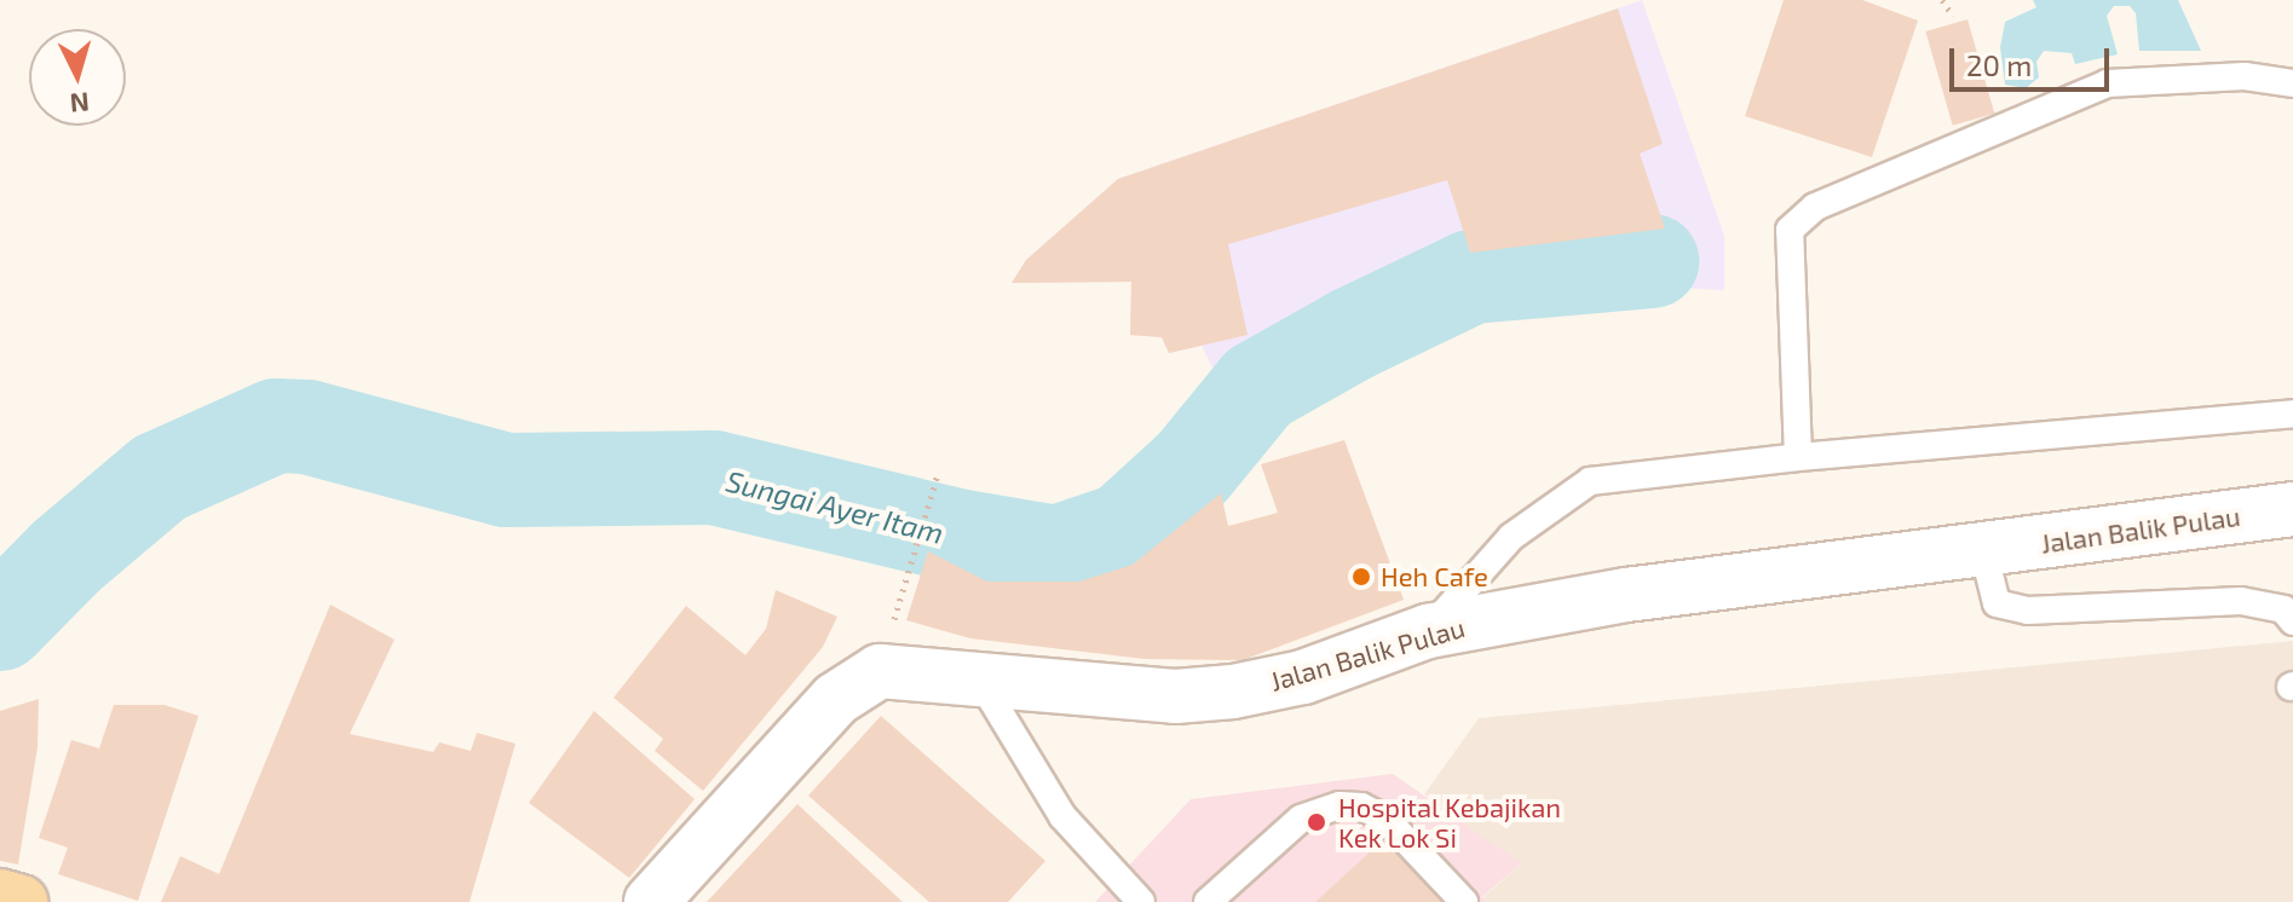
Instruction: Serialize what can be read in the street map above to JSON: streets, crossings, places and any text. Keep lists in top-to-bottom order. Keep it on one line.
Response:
{"streets":{"street":["Jalan Balik Pulau"]},"water":["Sungai Ayer Itam"],"places":["Heh Cafe","Hospital Kebajikan Kek Lok Si"],"scale_bar":"20 m","north":"bottom"}
